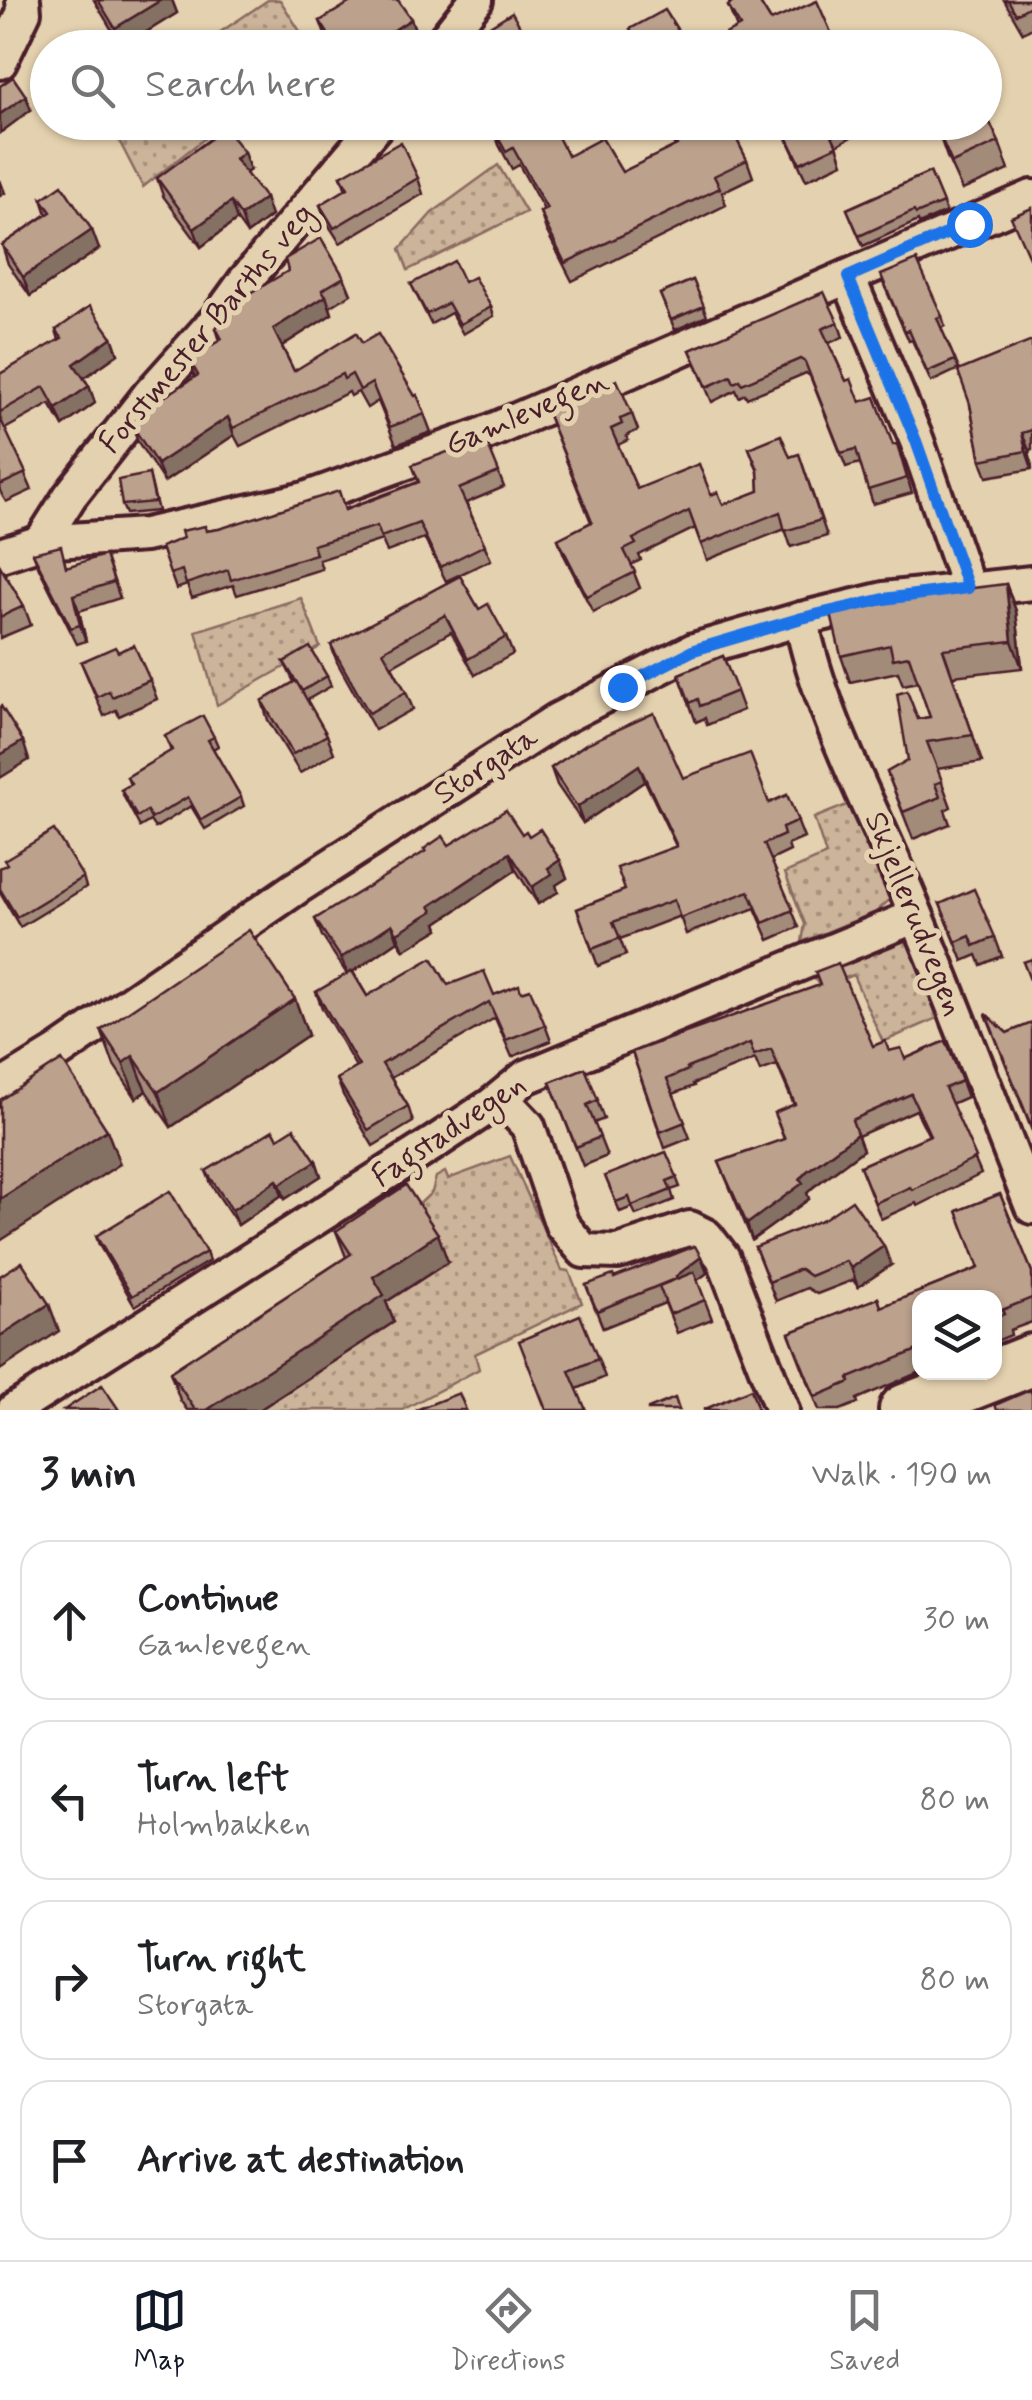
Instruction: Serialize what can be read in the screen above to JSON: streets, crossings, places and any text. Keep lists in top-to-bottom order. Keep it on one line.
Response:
{"streets":{"street":["Forstmester Barths veg","Gamlevegen","Storgata","Skjellerudvegen","Fagstadvegen"]},"crossings":[["Forstmester Barths veg","Gamlevegen"],["Storgata","Skjellerudvegen"],["Skjellerudvegen","Fagstadvegen"]],"page":{"search":"Search here","heading":["3 min","Walk · 190 m"],"list":[["Continue","Gamlevegen","30 m"],["Turn left","Holmbakken","80 m"],["Turn right","Storgata","80 m"],"Arrive at destination"],"nav":["Map","Directions","Saved"]}}
